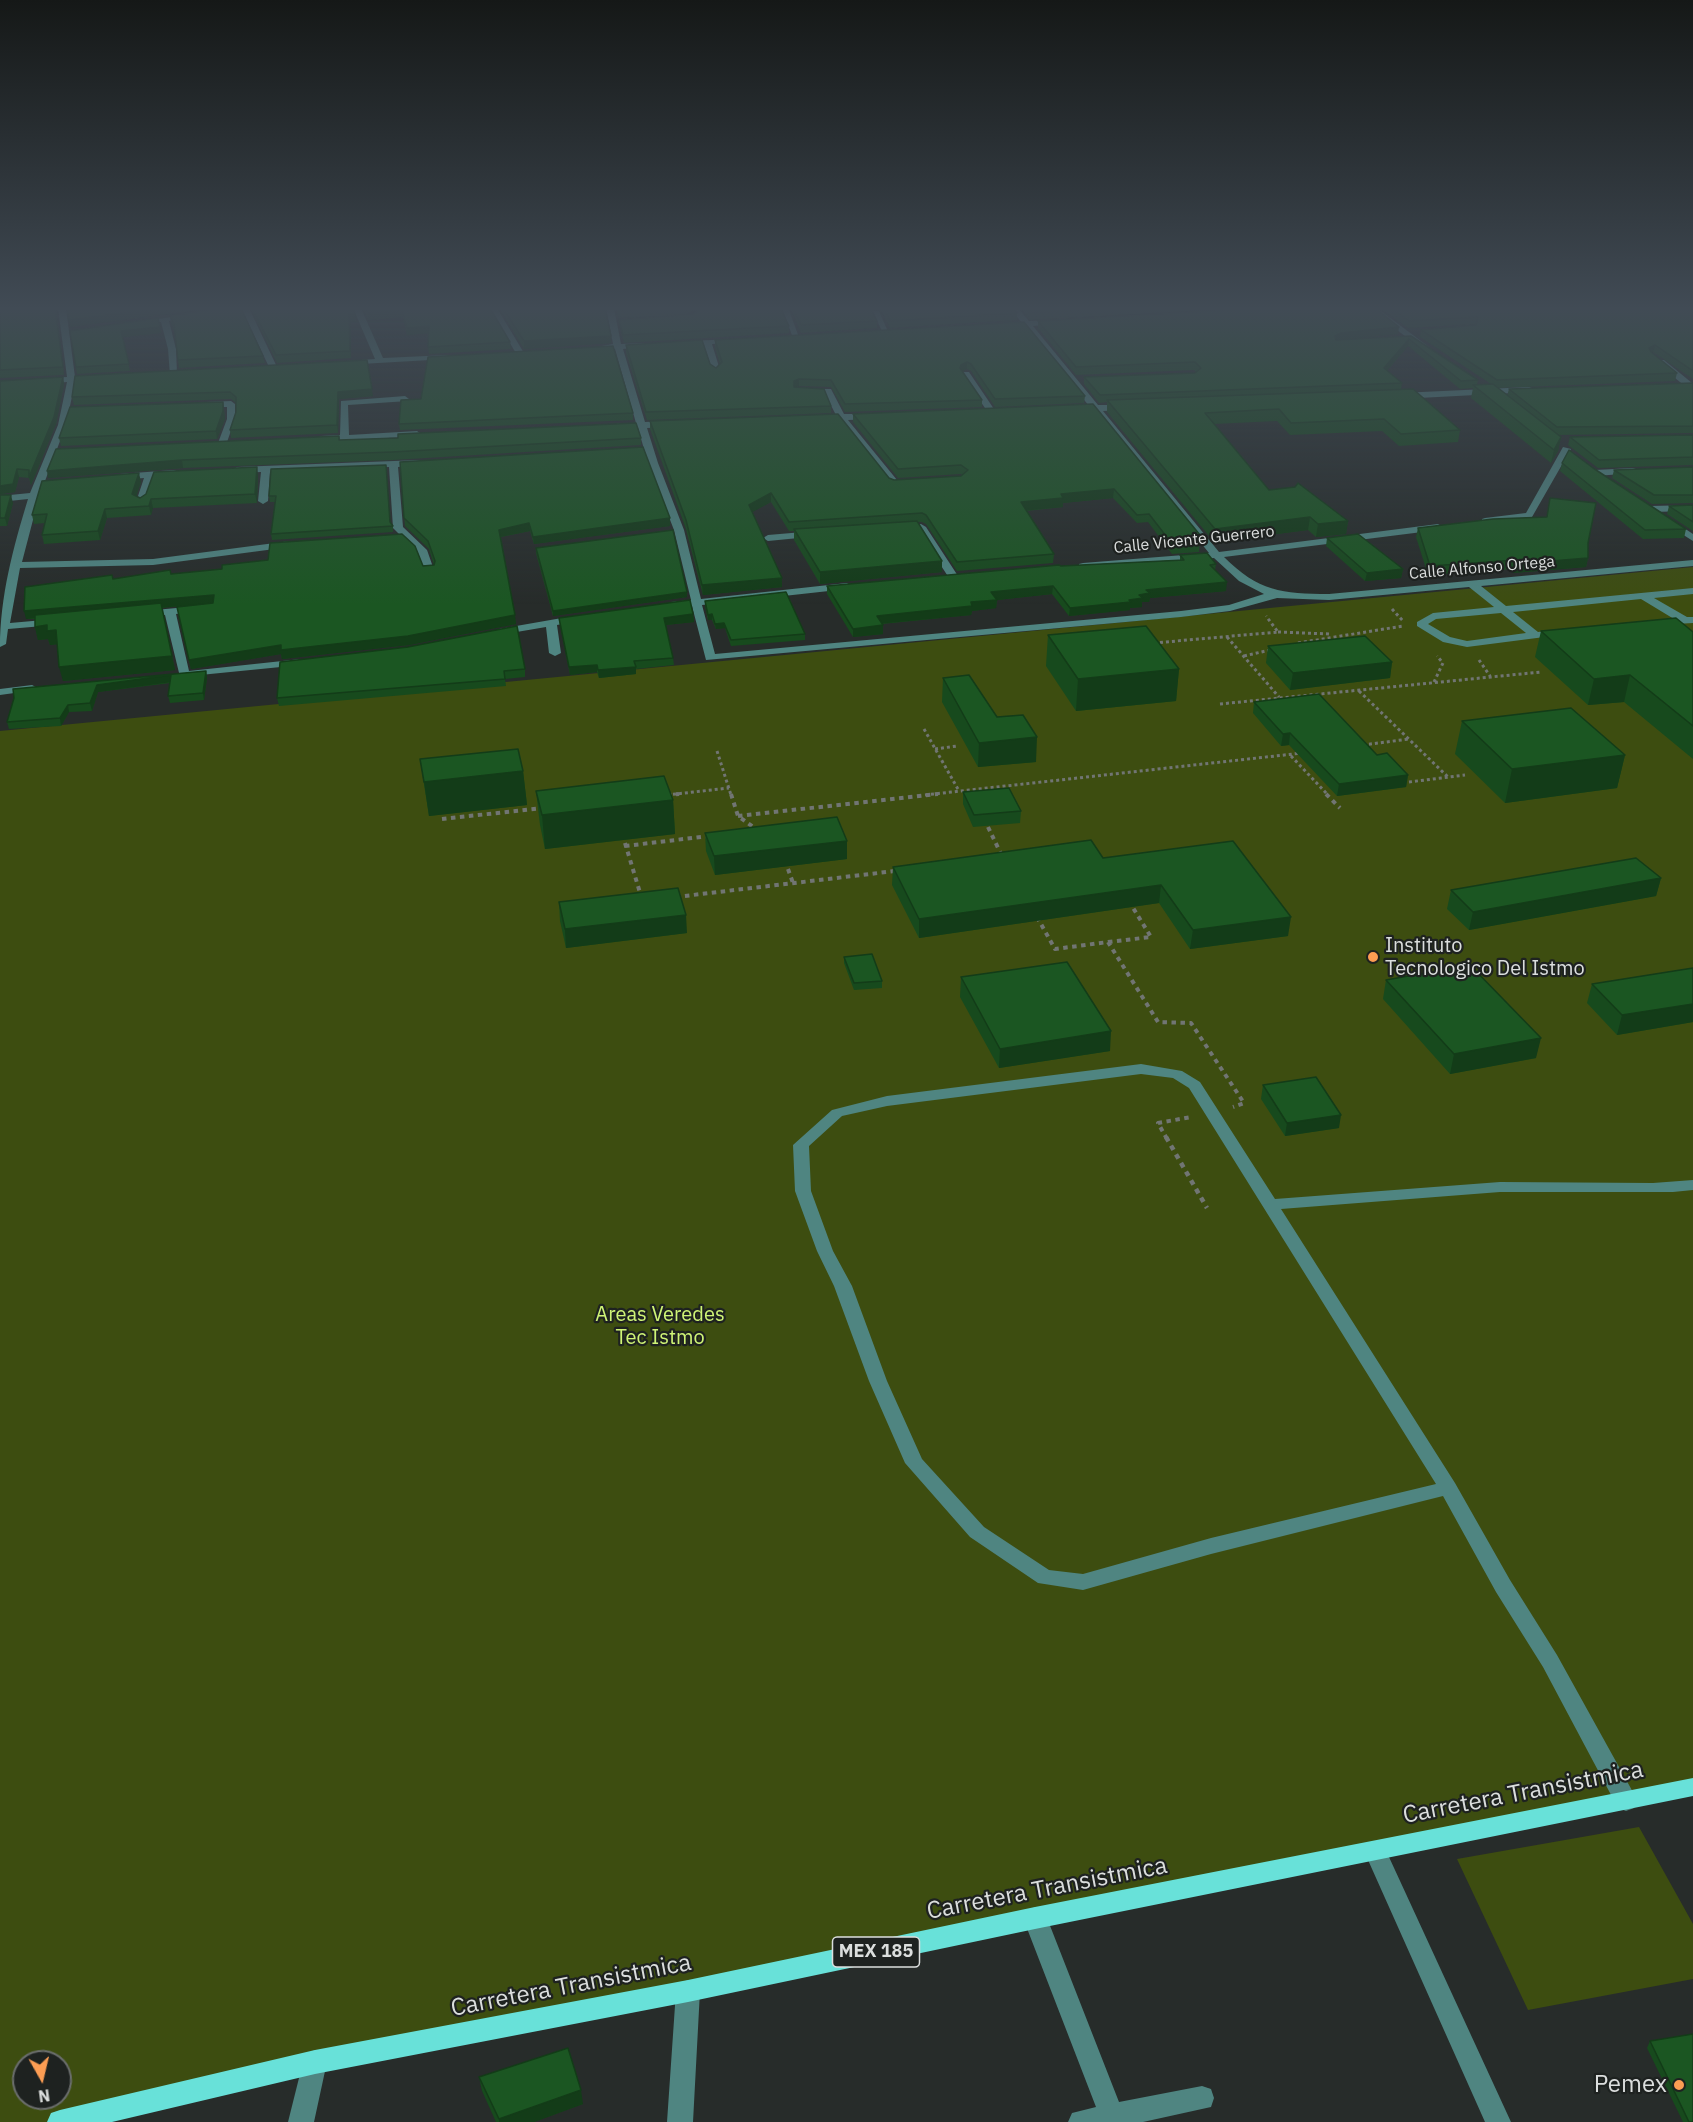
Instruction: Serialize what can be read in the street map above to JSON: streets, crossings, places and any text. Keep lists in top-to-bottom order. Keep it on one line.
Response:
{"streets":{"main road":["Carretera Transistmica","MEX 185"],"street":["Calle Vicente Guerrero","Calle Alfonso Ortega"]},"parks":["Areas Veredes Tec Istmo"],"places":["Instituto Tecnologico Del Istmo","Pemex"],"north":"bottom"}
